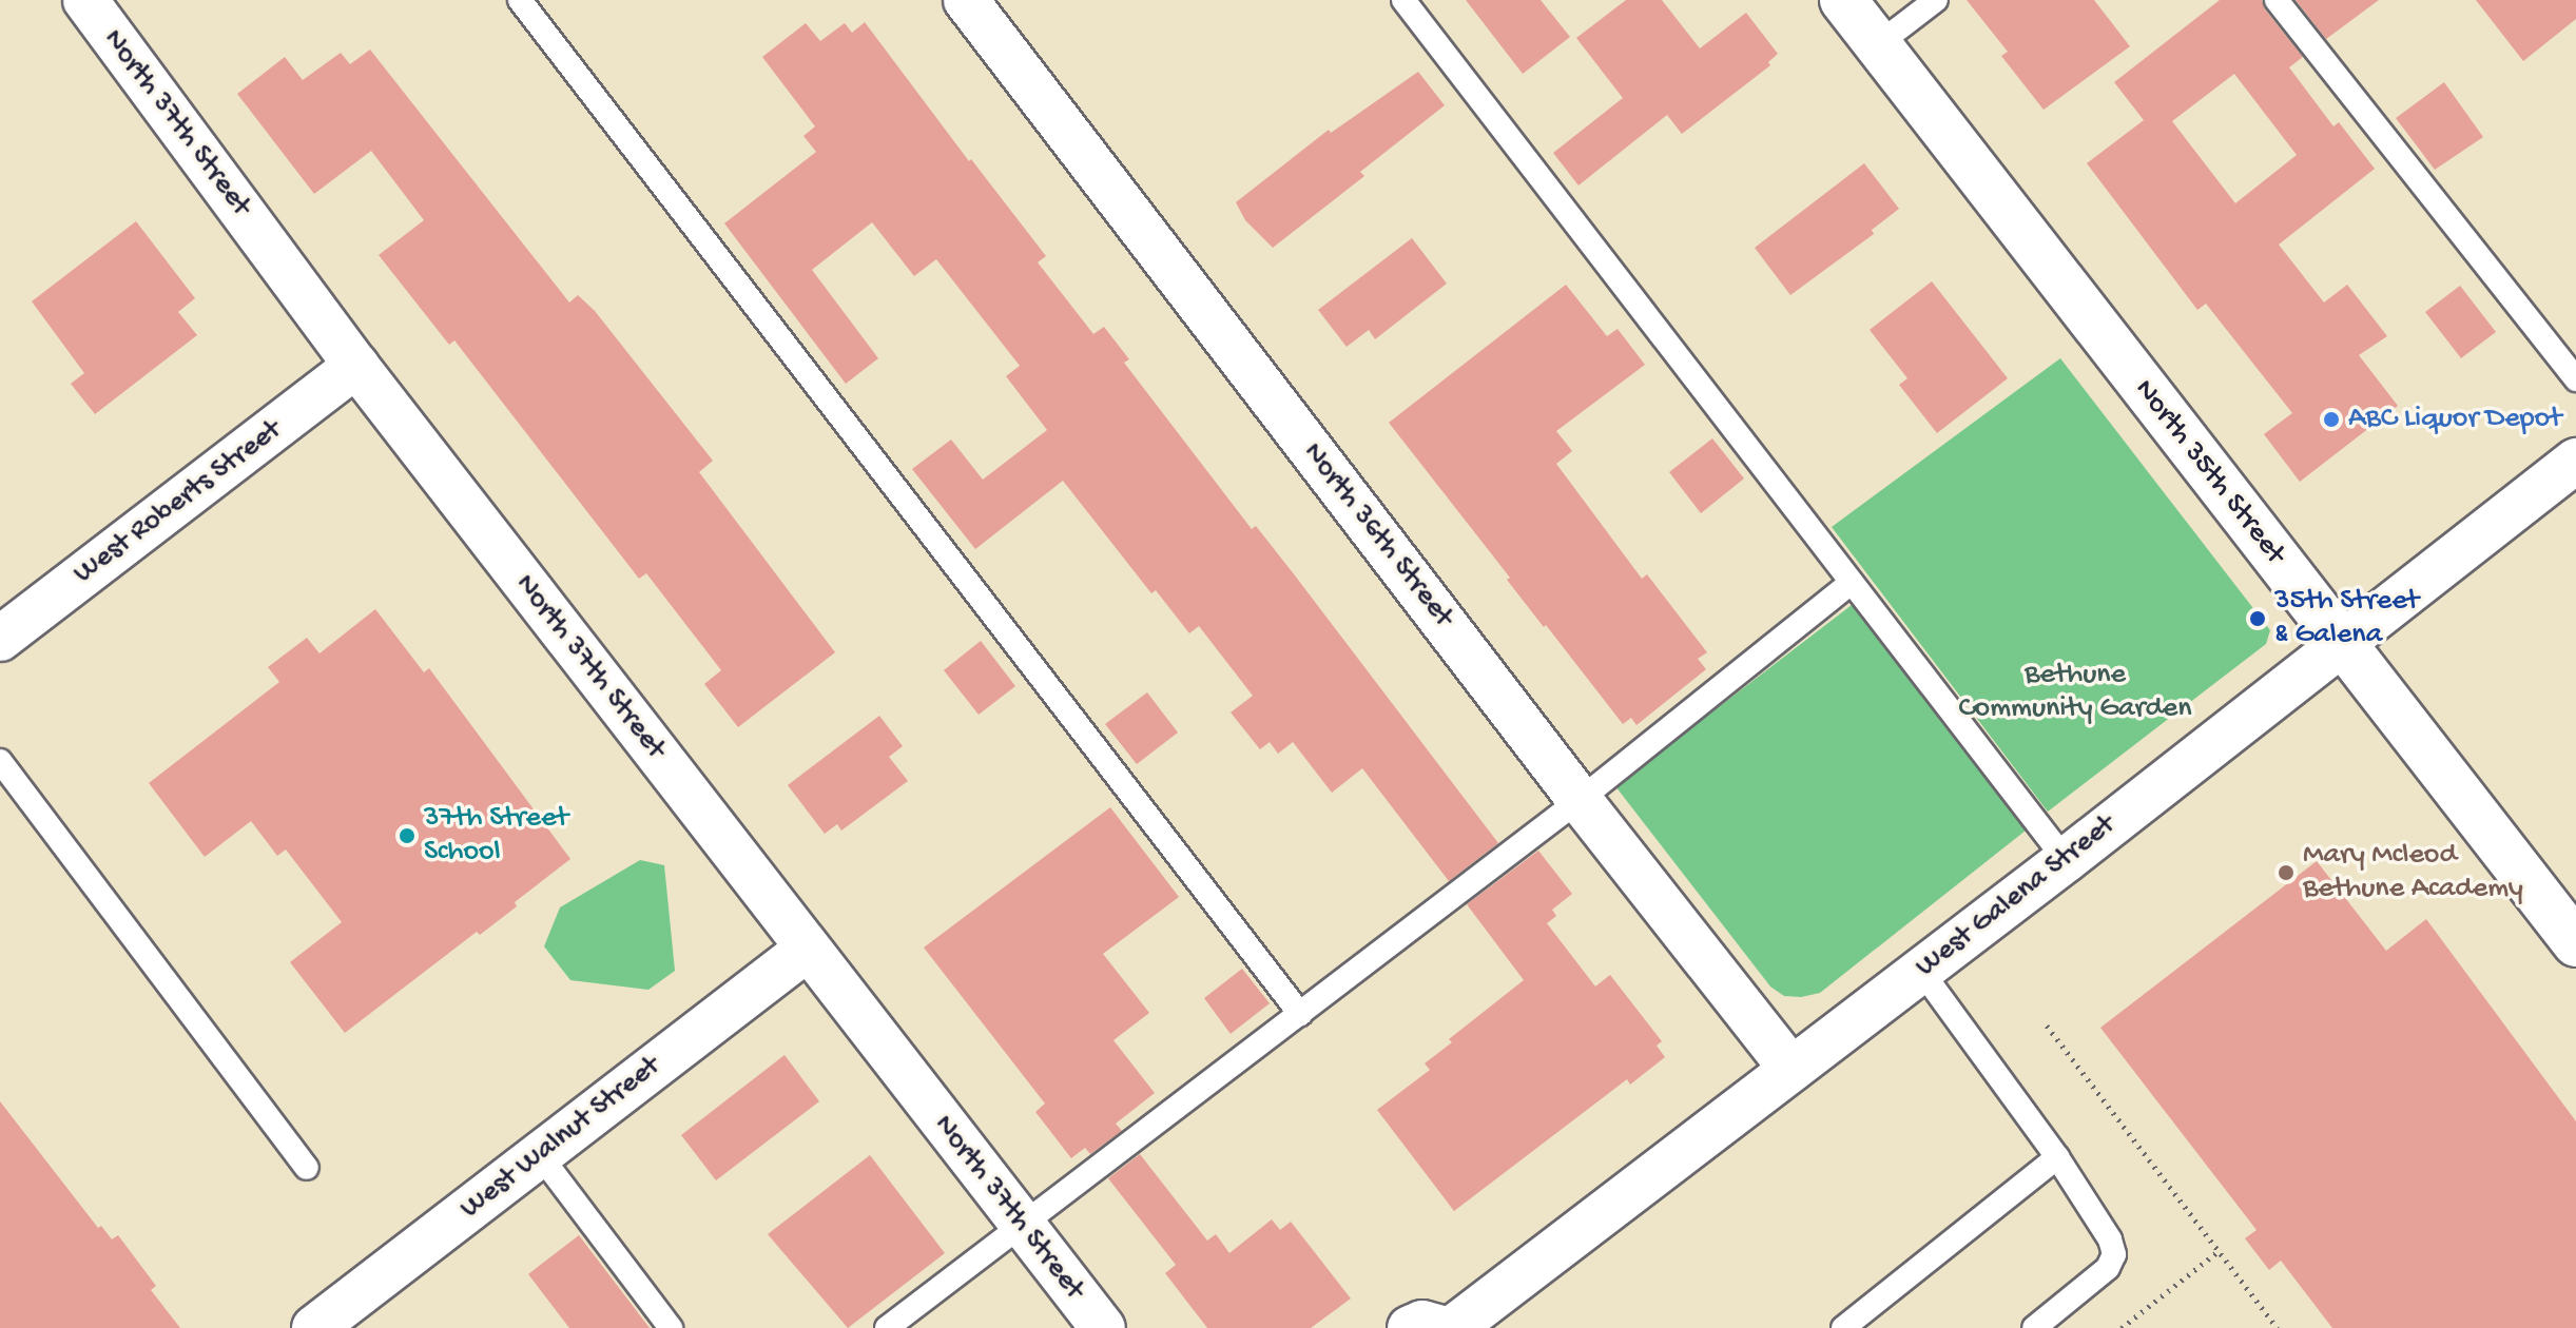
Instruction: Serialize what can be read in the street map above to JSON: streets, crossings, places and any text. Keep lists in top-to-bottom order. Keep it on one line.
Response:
{"streets":{"main road":["North 35th Street"],"street":["North 37th Street","West Roberts Street","North 36th Street","West Galena Street","West Walnut Street"]},"crossings":[["North 37th Street","West Roberts Street"],["North 37th Street","West Walnut Street"],["North 35th Street","West Galena Street"],["North 36th Street","West Galena Street"]],"parks":["Bethune Community Garden"],"places":["ABC Liquor Depot","35th Street & Galena","37th Street School","Mary Mcleod Bethune Academy"]}
